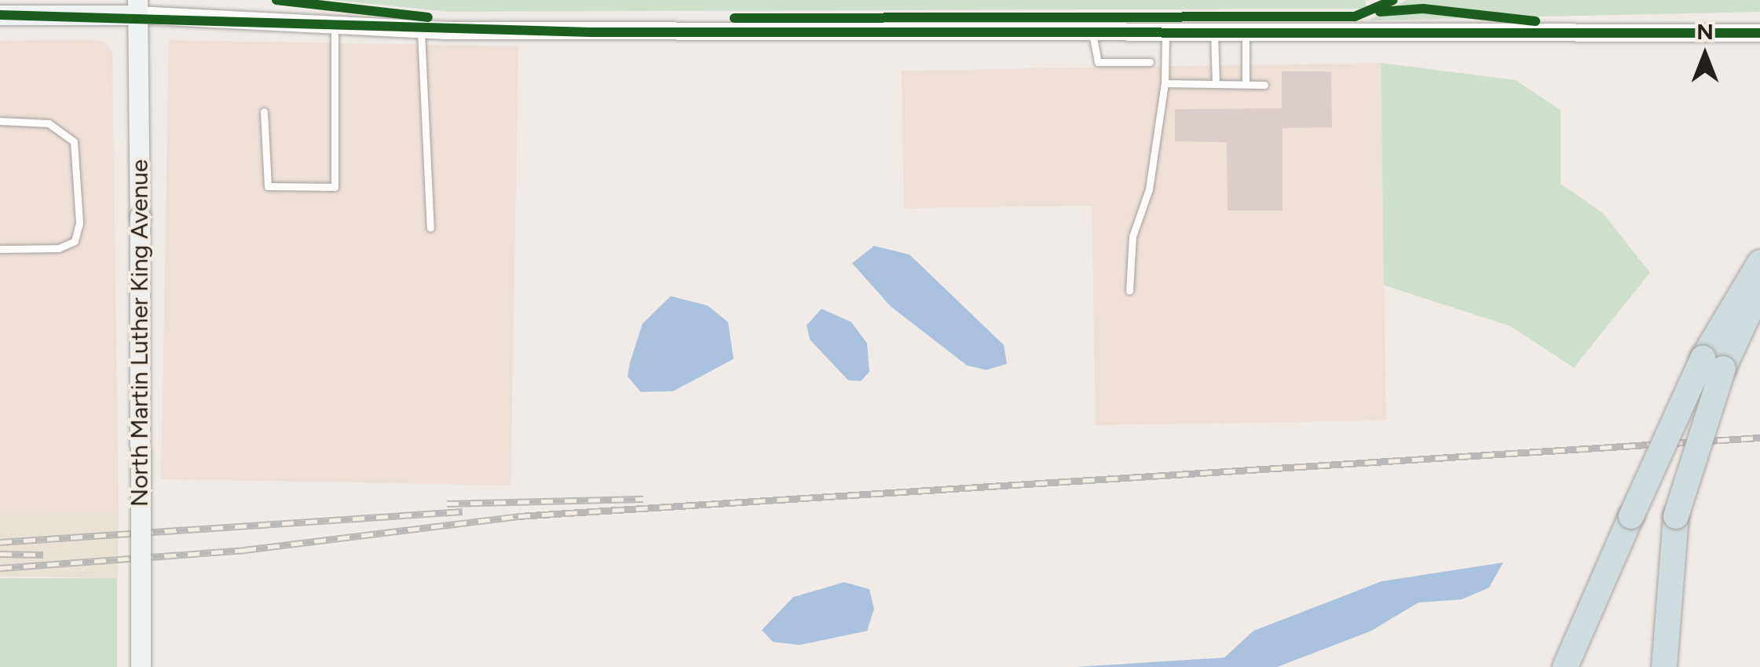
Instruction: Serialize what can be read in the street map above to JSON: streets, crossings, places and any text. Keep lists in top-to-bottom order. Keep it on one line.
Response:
{"streets":{"main road":["North Martin Luther King Avenue"]},"north":"top"}
